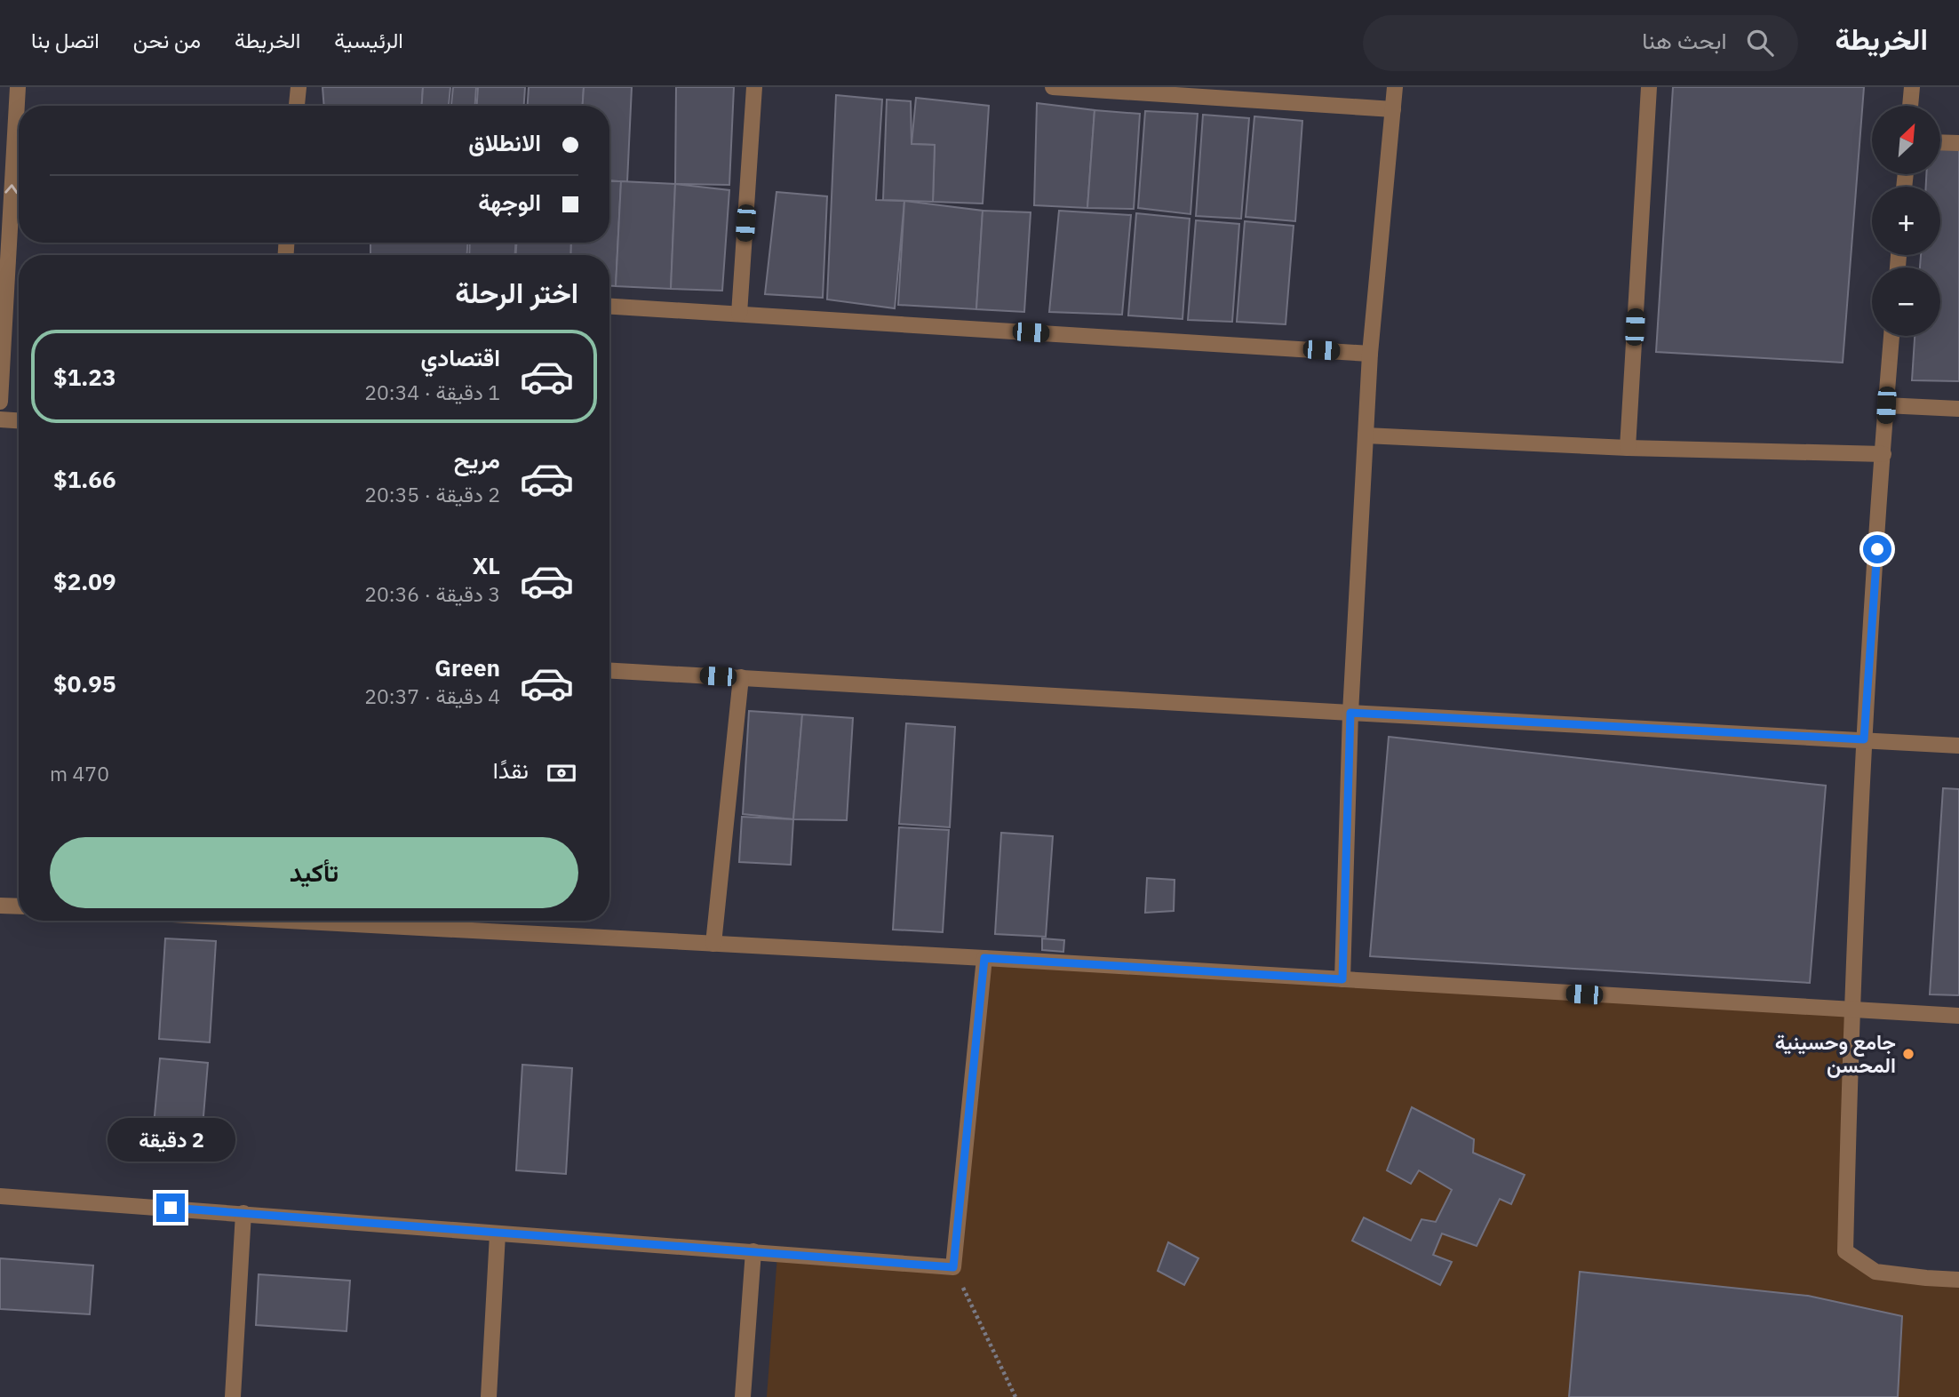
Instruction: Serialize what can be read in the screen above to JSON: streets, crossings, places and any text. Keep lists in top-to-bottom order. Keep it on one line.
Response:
{"places":["جامع وحسينية المحسن"],"north":"top right","page":{"header":"الخريطة","search":"ابحث هنا","nav":["الرئيسية","الخريطة","من نحن","اتصل بنا"],"map_buttons":["+","−"],"banner":["الانطلاق","الوجهة"],"heading":"اختر الرحلة","list":[{"name":"اقتصادي","note":"1 دقيقة · 20:34","value":"$1.23"},{"name":"مريح","note":"2 دقيقة · 20:35","value":"$1.66"},{"name":"XL","note":"3 دقيقة · 20:36","value":"$2.09"},{"name":"Green","note":"4 دقيقة · 20:37","value":"$0.95"}],"pay":["نقدًا","470 m"],"buttons":"تأكيد","bubble":"2 دقيقة"}}
